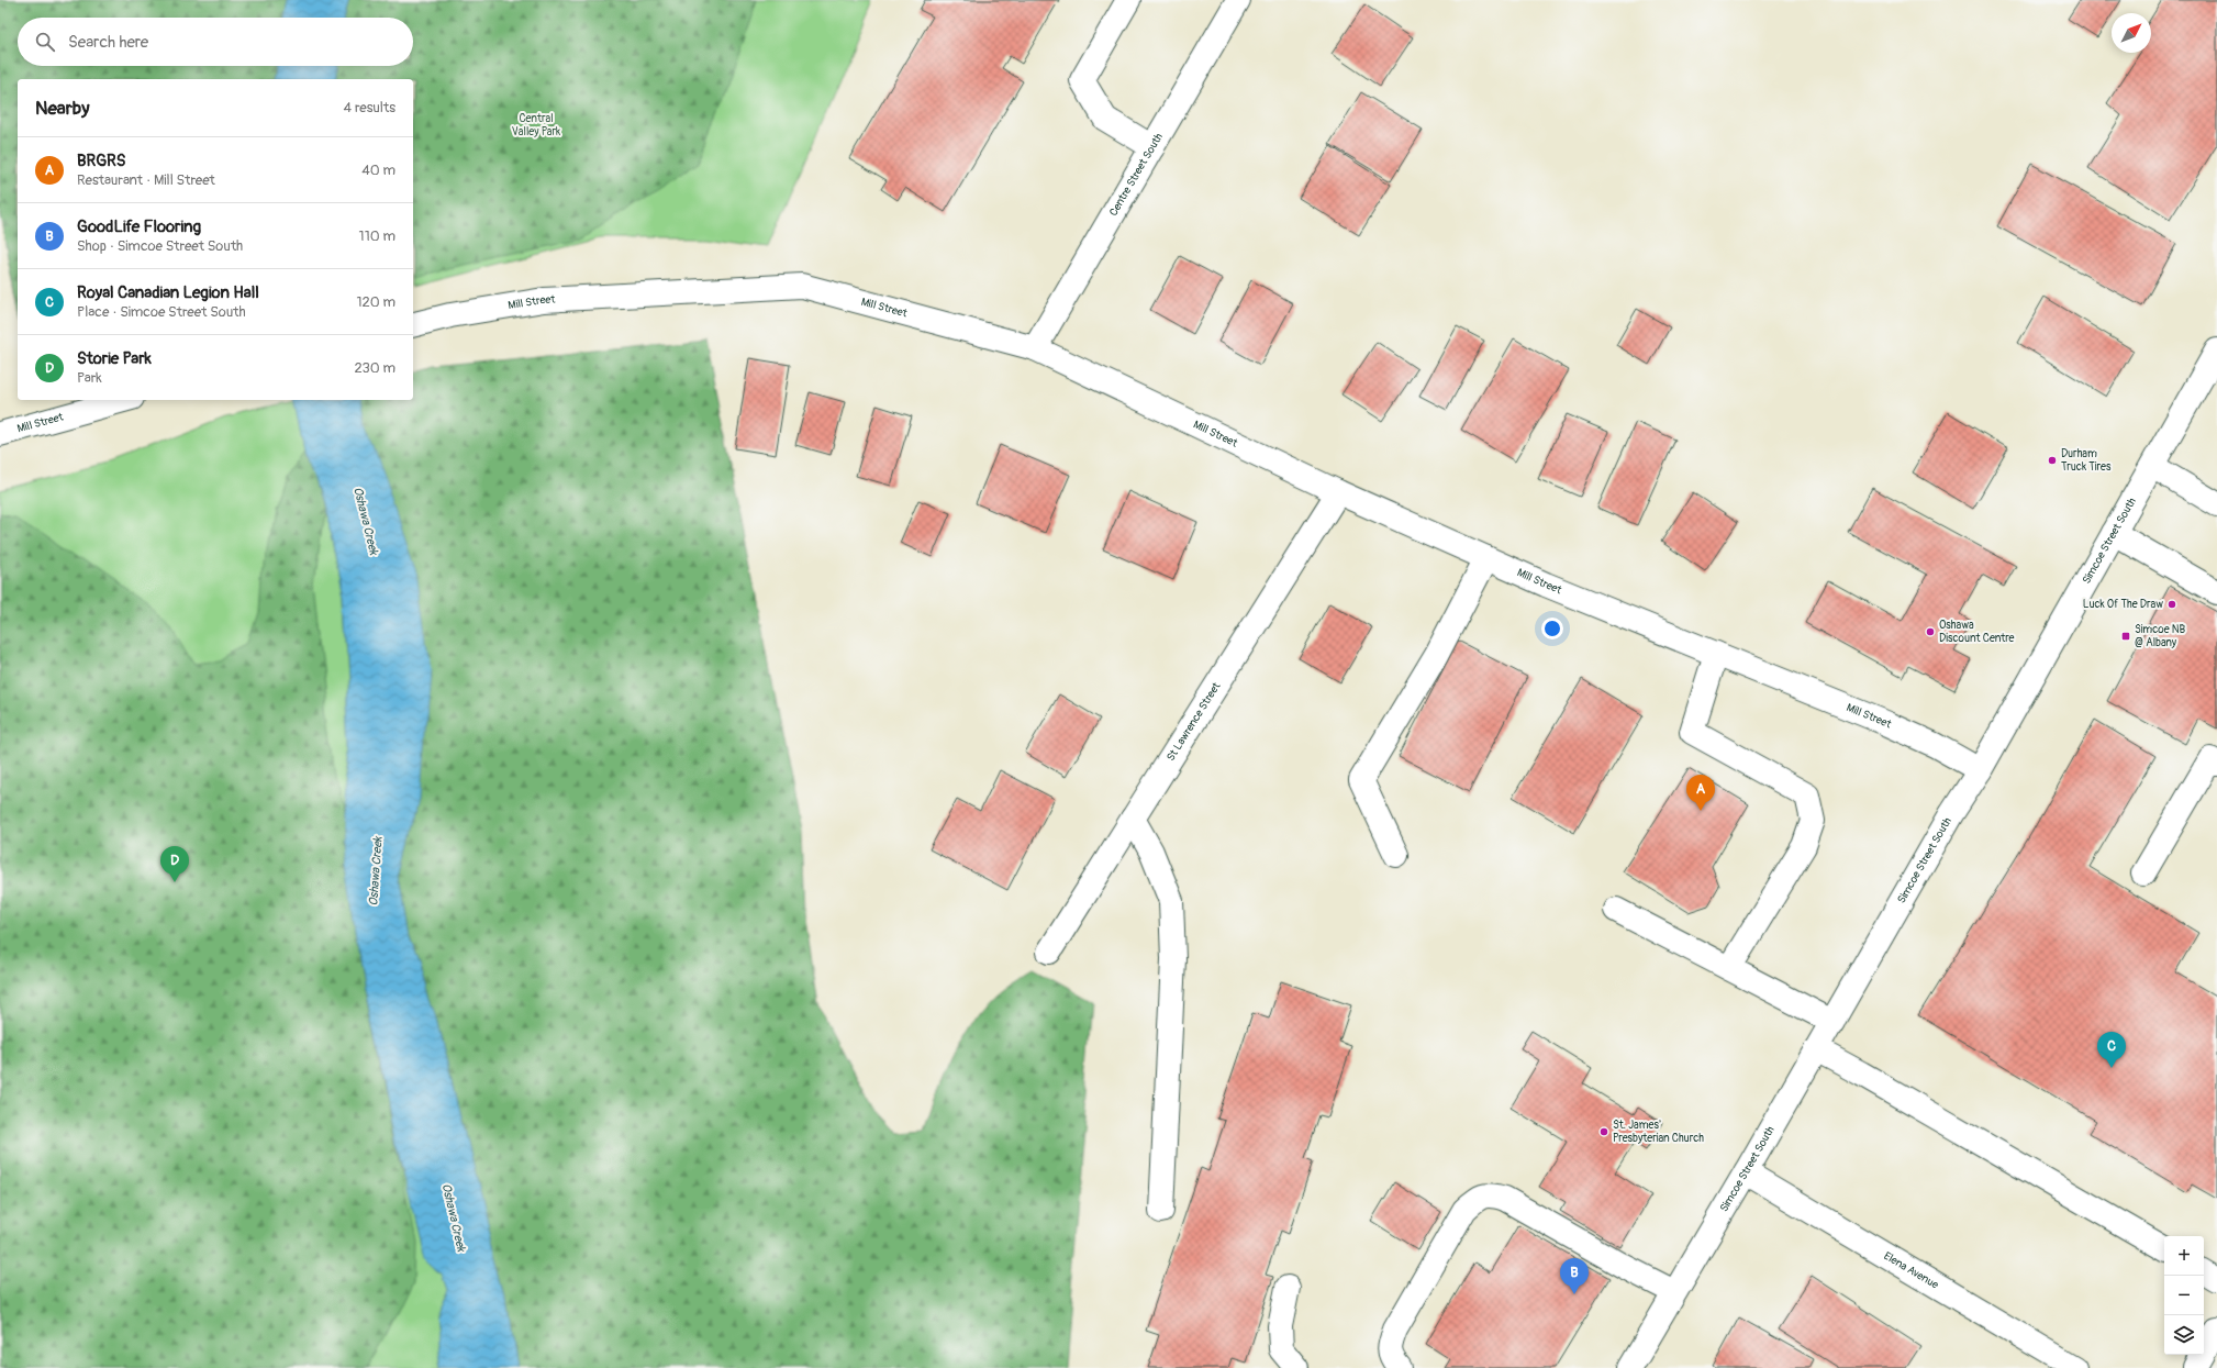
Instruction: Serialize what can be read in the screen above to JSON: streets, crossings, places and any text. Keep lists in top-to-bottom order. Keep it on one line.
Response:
{"streets":{"street":["Centre Street South","Mill Street","Simcoe Street South","St Lawrence Street","Elena Avenue"]},"crossings":[["Centre Street South","Mill Street"],["Mill Street","Simcoe Street South"],["Mill Street","St Lawrence Street"],["Simcoe Street South","Elena Avenue"]],"water":["Oshawa Creek"],"parks":["Central Valley Park"],"places":{"other":["Durham Truck Tires","Luck Of The Draw","Oshawa Discount Centre","St. James' Presbyterian Church"],"transit":["Simcoe NB @ Albany"]},"north":"top right","page":{"search":"Search here","heading":["Nearby","4 results"],"list":[{"mark":"A","name":"BRGRS","note":"Restaurant · Mill Street","value":"40 m"},{"mark":"B","name":"GoodLife Flooring","note":"Shop · Simcoe Street South","value":"110 m"},{"mark":"C","name":"Royal Canadian Legion Hall","note":"Place · Simcoe Street South","value":"120 m"},{"mark":"D","name":"Storie Park","note":"Park","value":"230 m"}],"pins":["A","D","C","B"],"map_buttons":["+","−"]}}
